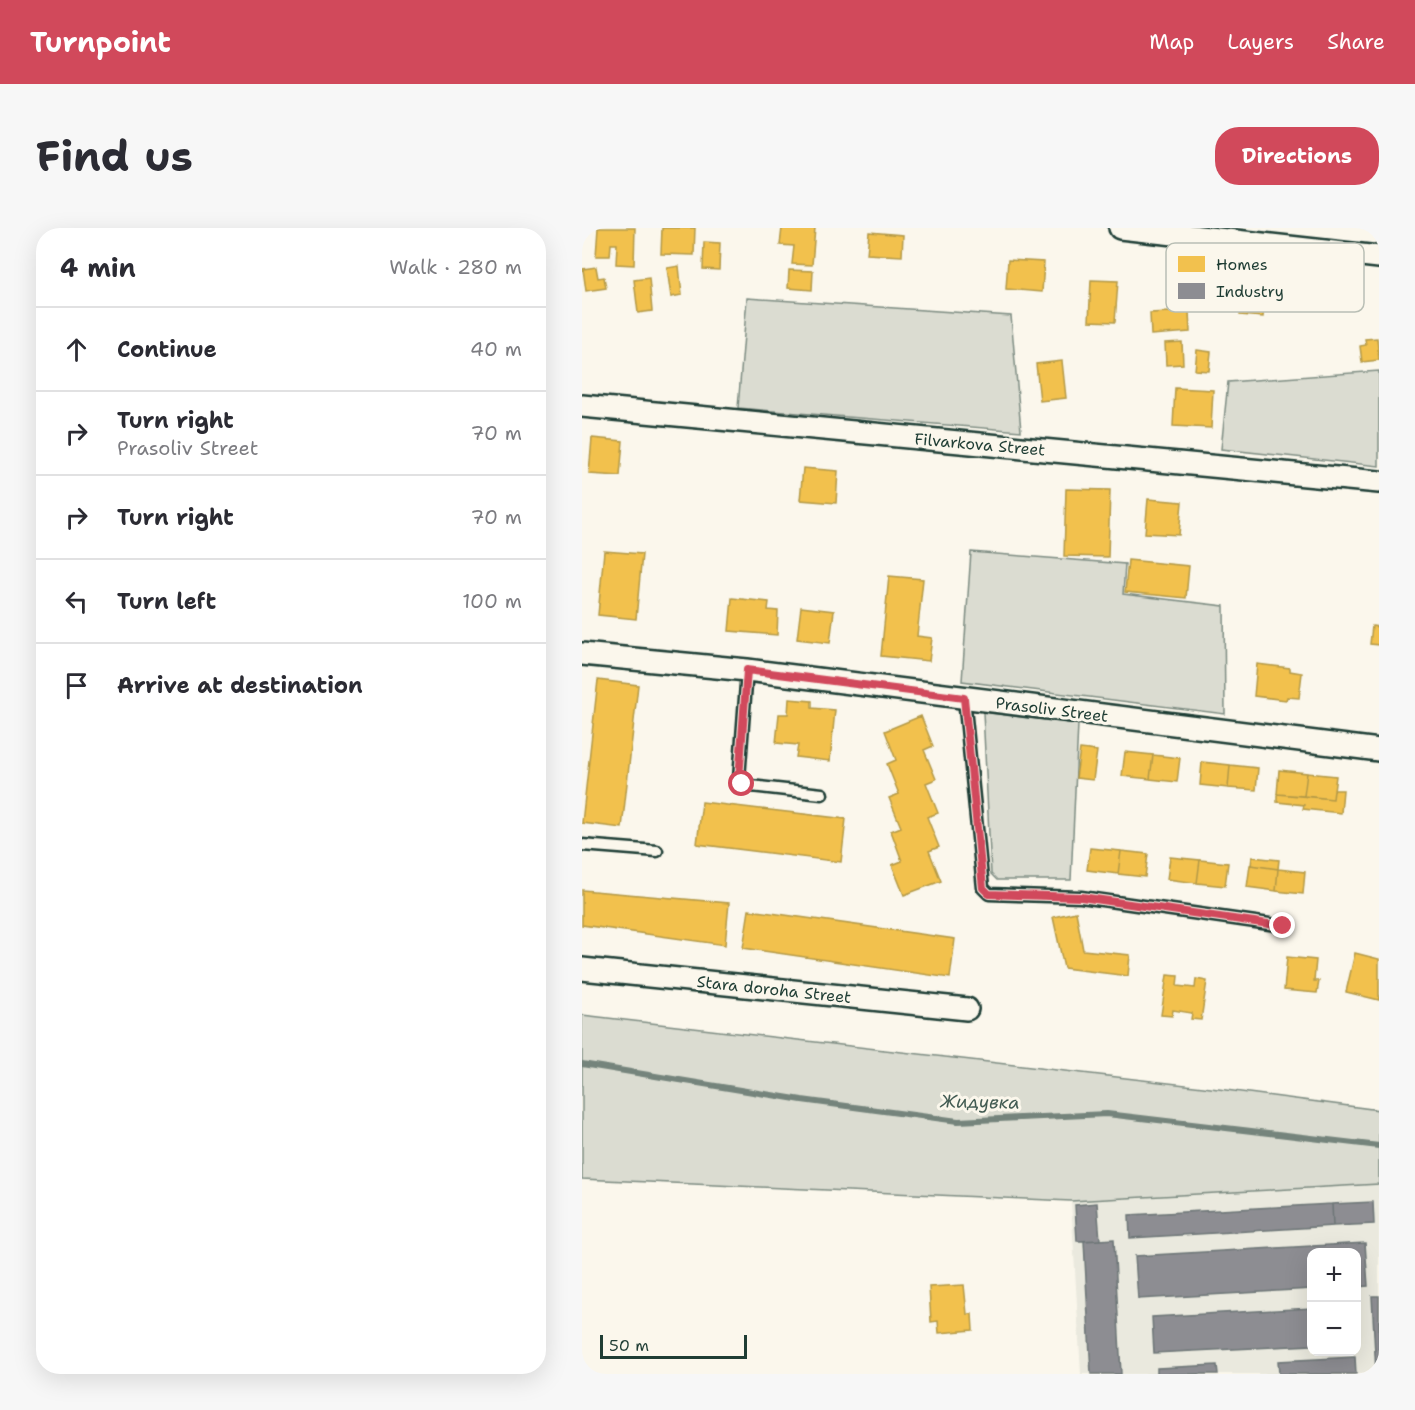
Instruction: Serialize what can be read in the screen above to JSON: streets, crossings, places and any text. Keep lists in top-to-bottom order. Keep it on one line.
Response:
{"streets":{"street":["Filvarkova Street","Prasoliv Street","Stara doroha Street"]},"water":["Жидувка"],"legend":["Homes","Industry"],"scale_bar":"50 m","page":{"header":"Turnpoint","nav":["Map","Layers","Share"],"buttons":"Directions","title":"Find us","heading":["4 min","Walk · 280 m"],"list":[["Continue","40 m"],["Turn right","Prasoliv Street","70 m"],["Turn right","70 m"],["Turn left","100 m"],"Arrive at destination"],"map_buttons":["+","−"],"scale":"50 m"}}
